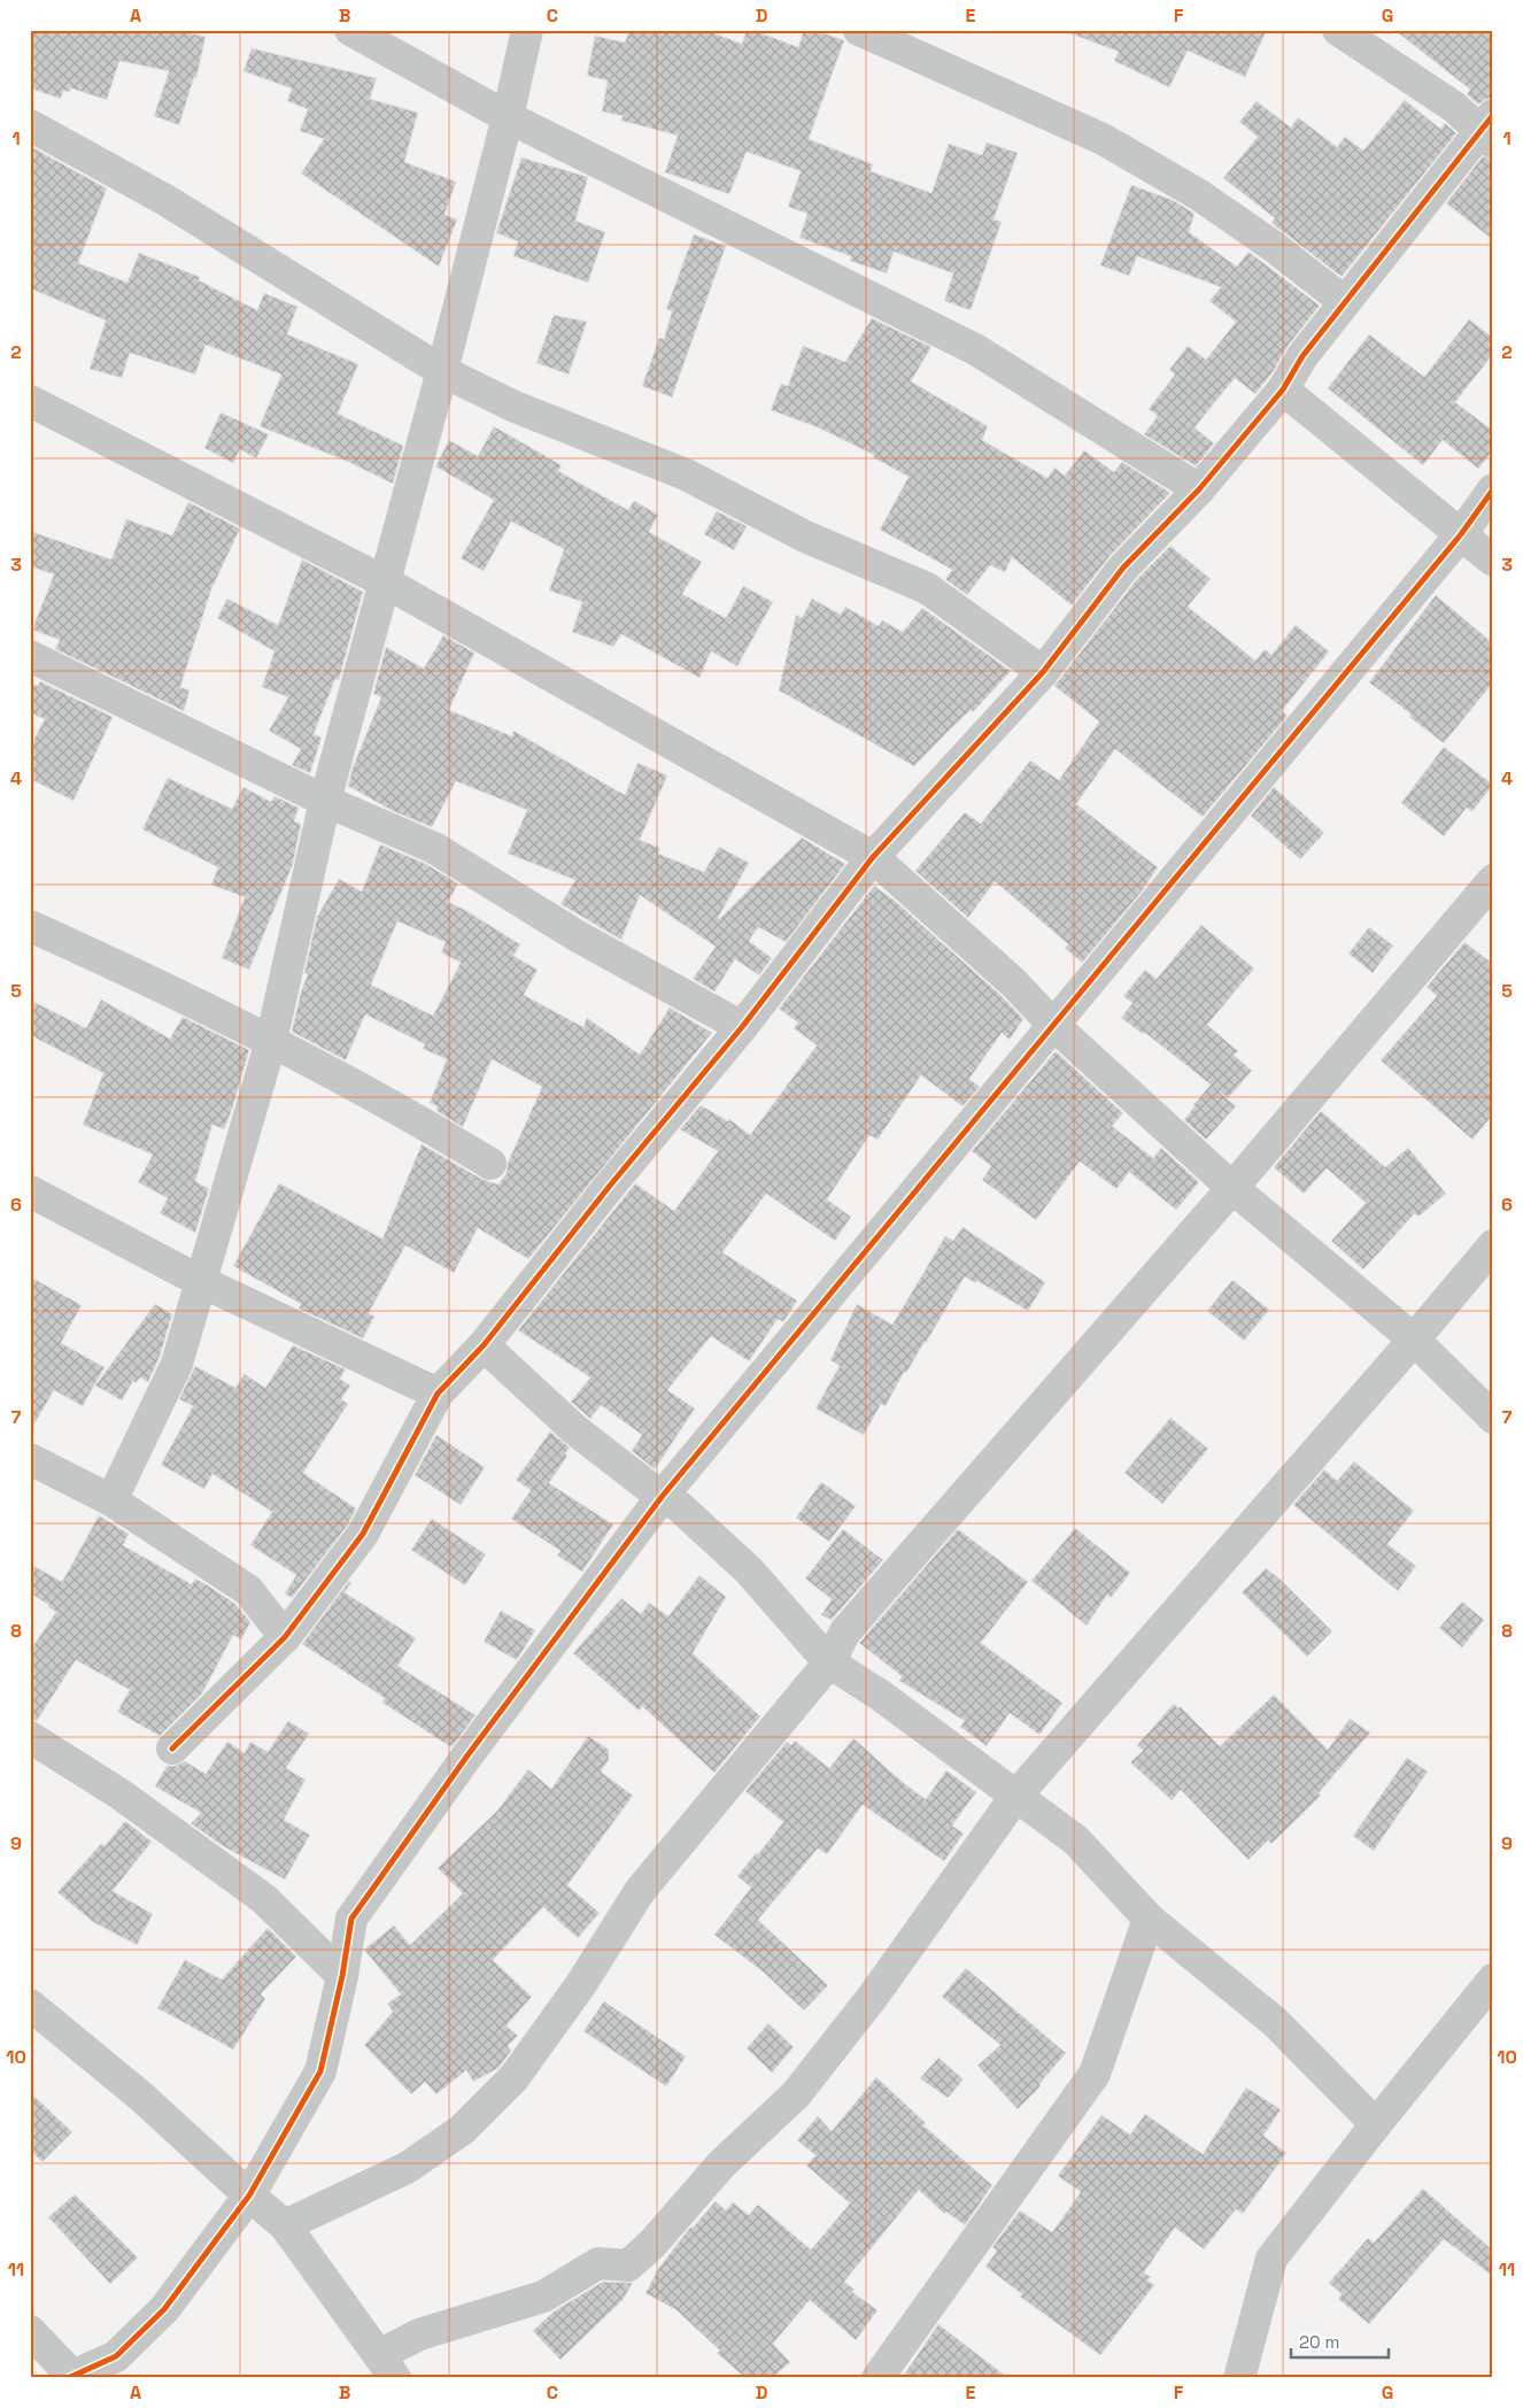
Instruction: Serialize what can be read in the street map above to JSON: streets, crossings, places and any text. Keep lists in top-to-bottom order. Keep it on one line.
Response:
{"scale_bar":"20 m","grid":{"columns":["A","B","C","D","E","F","G"],"rows":["1","2","3","4","5","6","7","8","9","10","11"]}}
